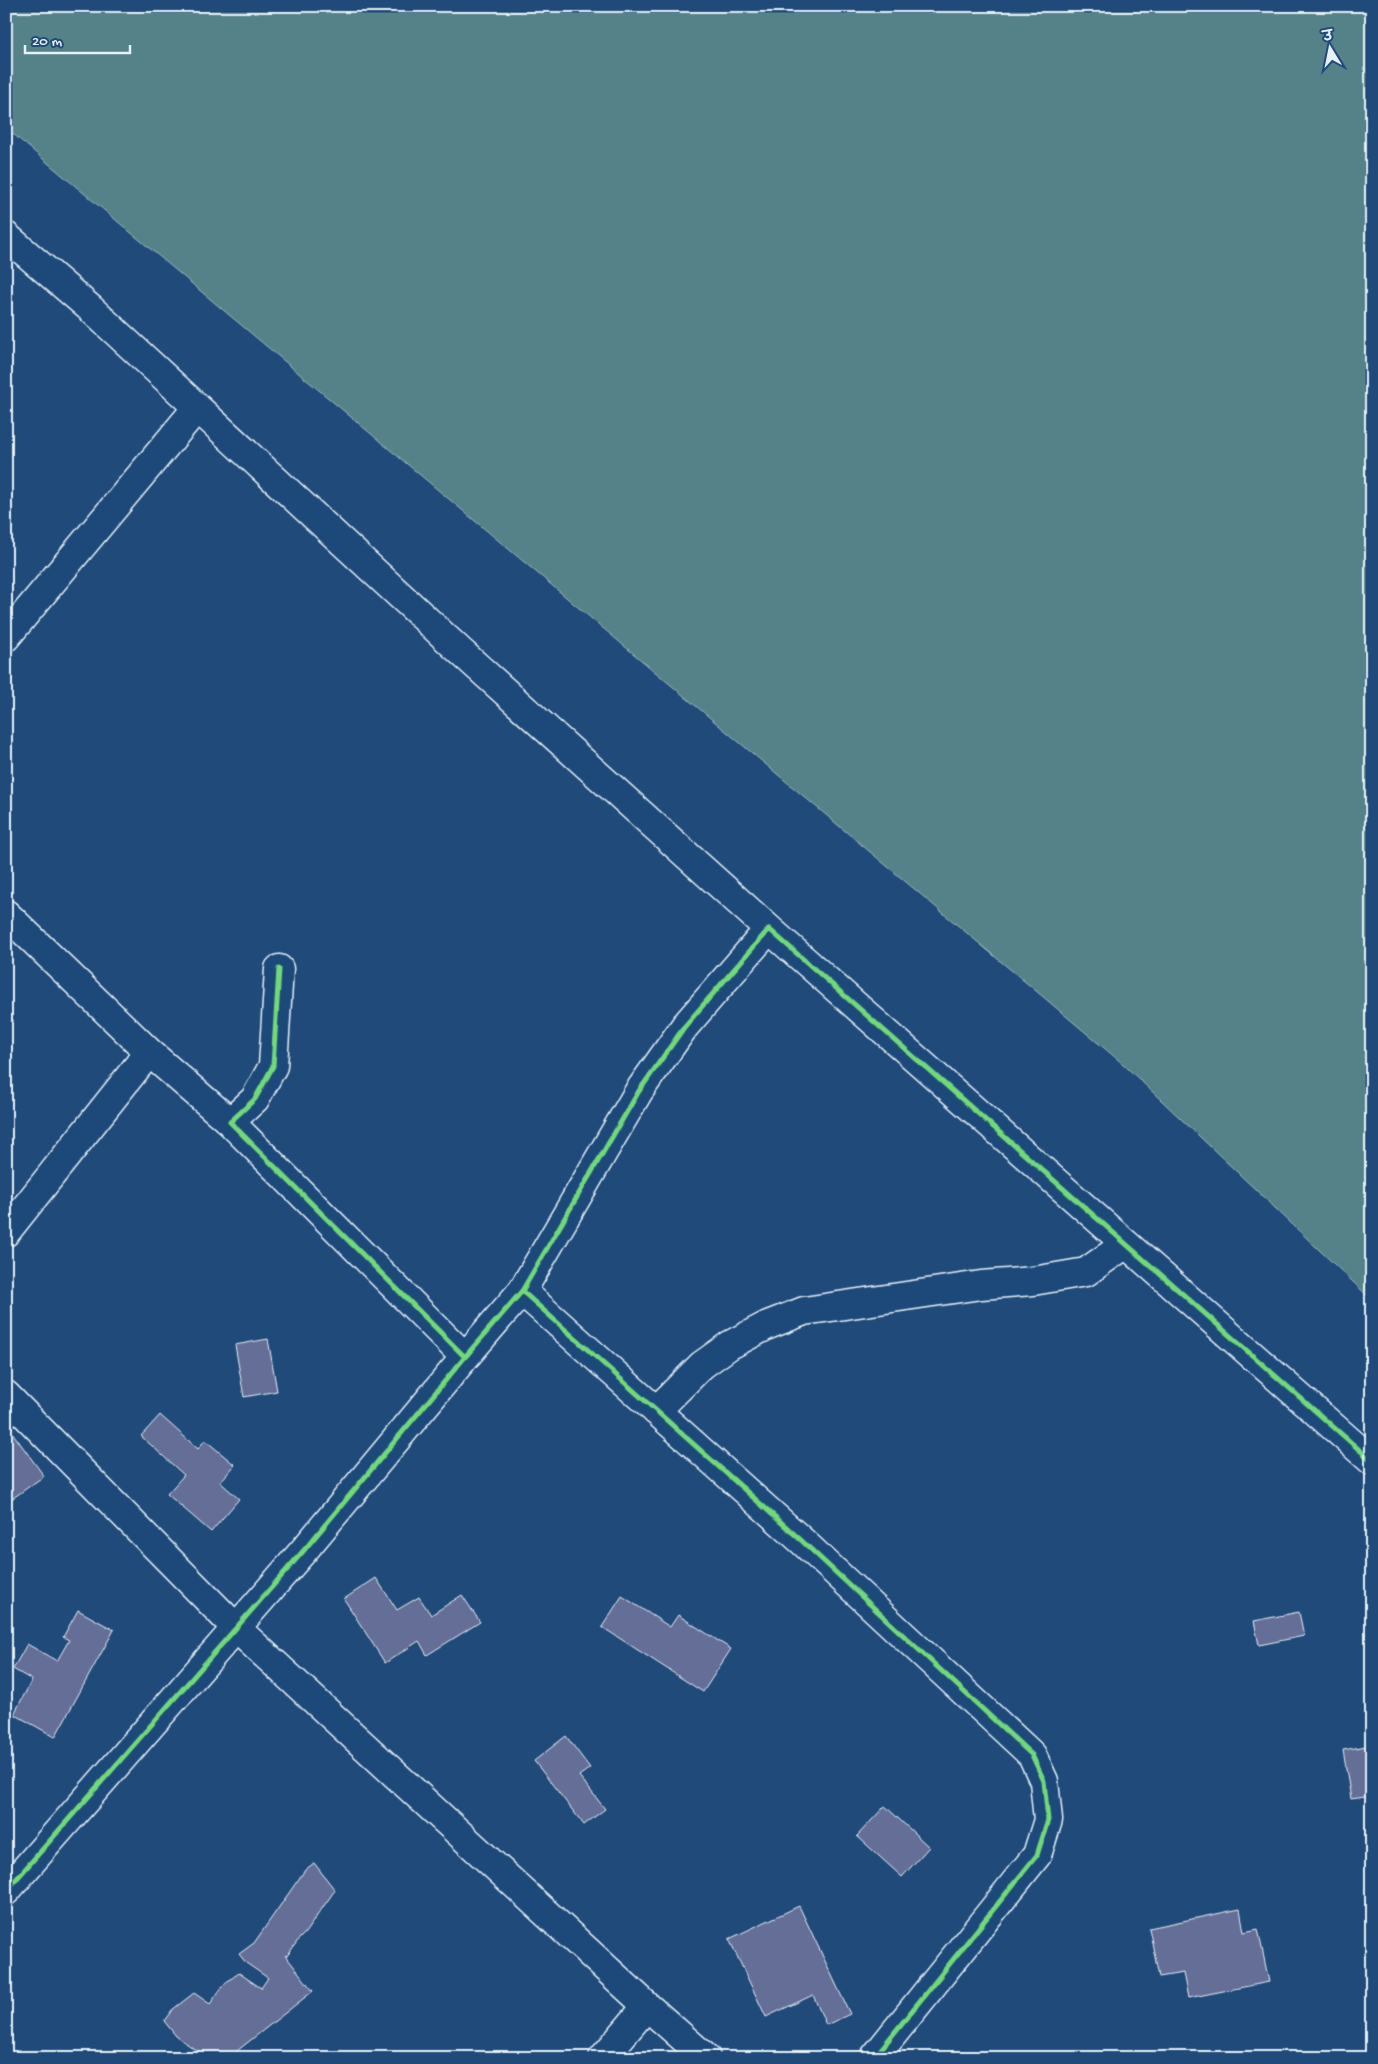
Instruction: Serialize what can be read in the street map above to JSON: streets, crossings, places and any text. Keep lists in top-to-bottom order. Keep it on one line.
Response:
{"scale_bar":"20 m","north":"top"}
